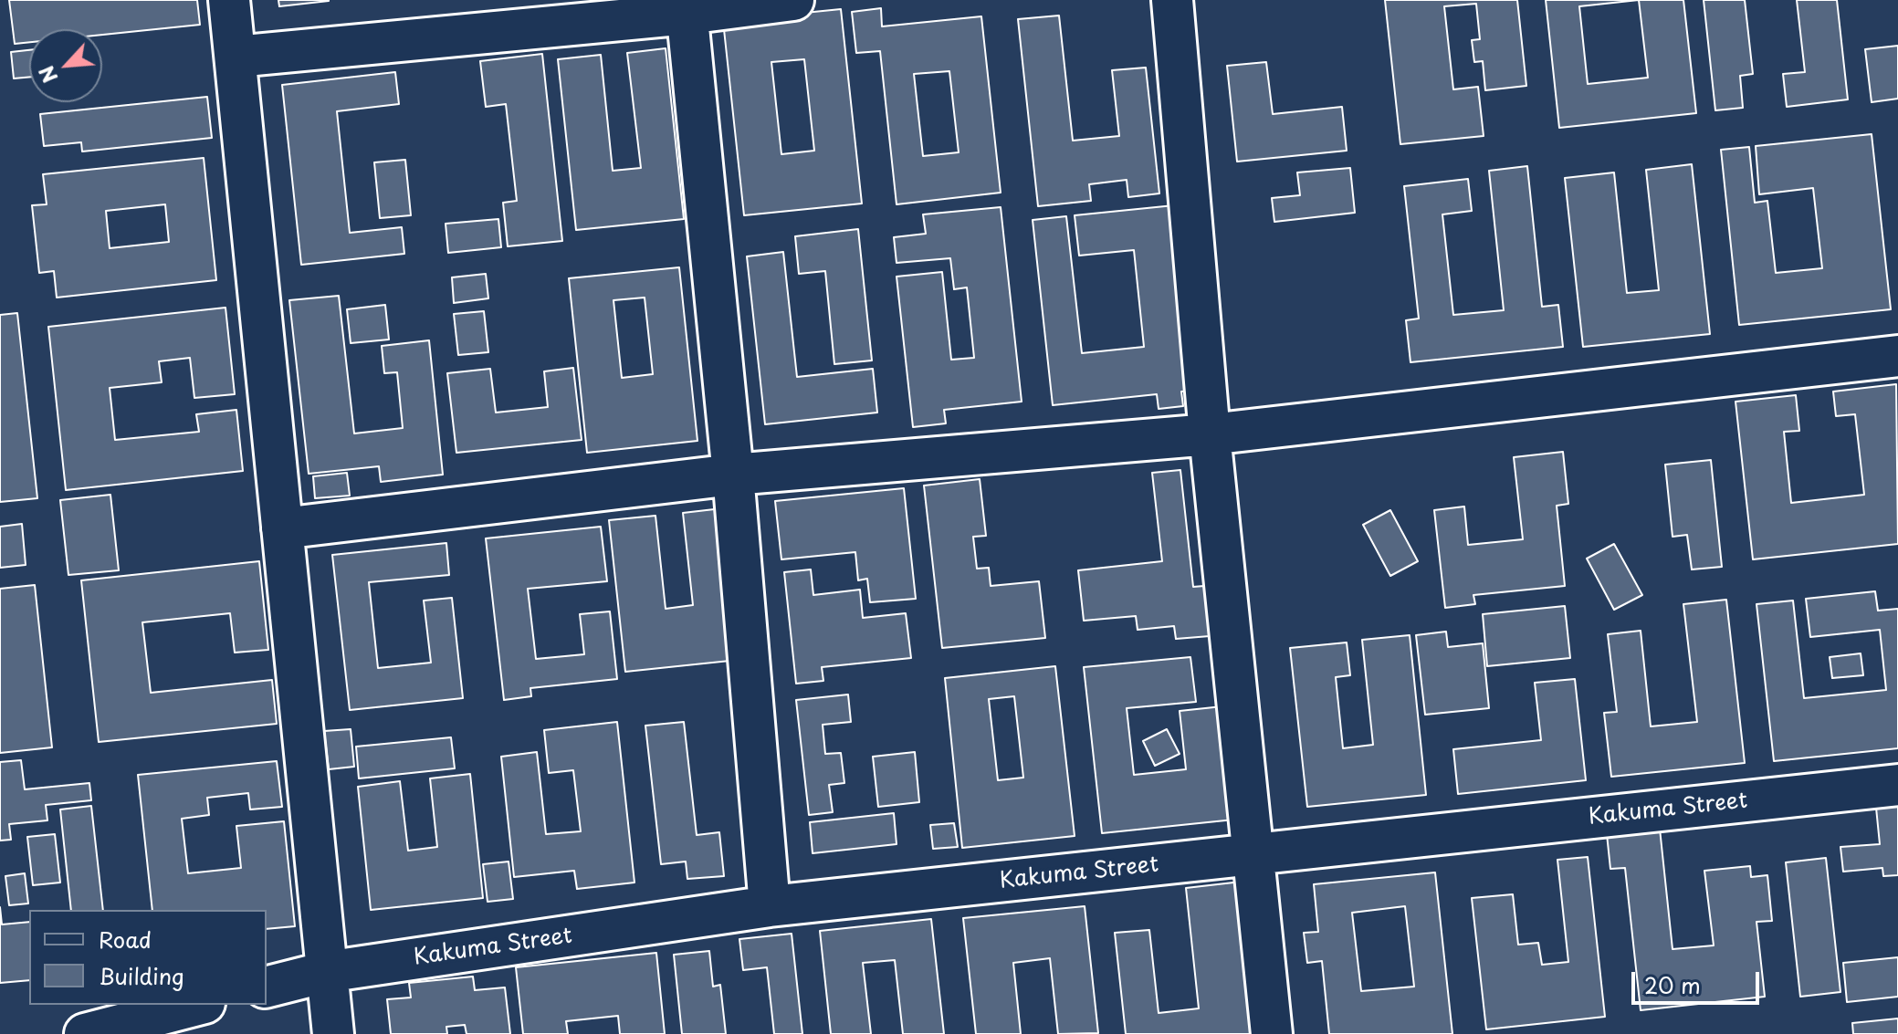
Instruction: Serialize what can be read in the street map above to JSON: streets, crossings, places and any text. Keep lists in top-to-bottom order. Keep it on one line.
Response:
{"streets":{"street":["Kakuma Street"]},"legend":["Road","Building"],"scale_bar":"20 m","north":"bottom left"}
